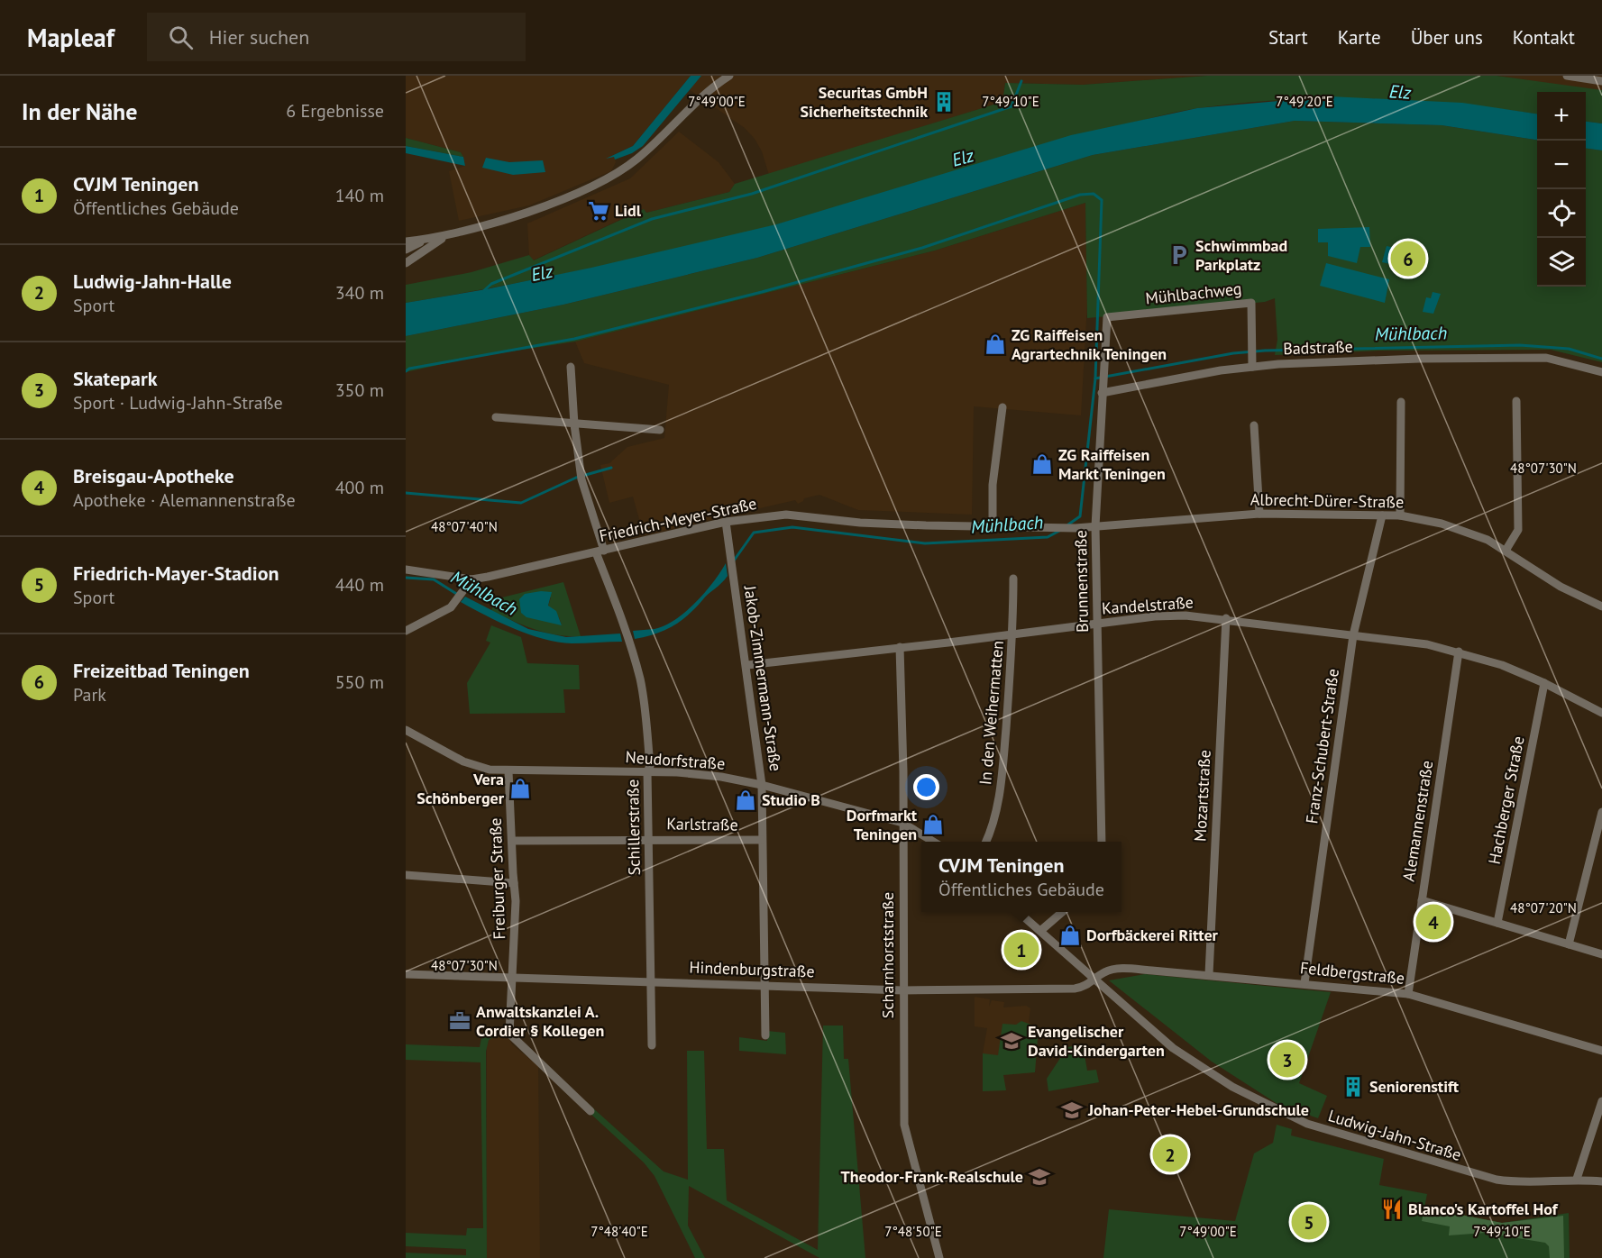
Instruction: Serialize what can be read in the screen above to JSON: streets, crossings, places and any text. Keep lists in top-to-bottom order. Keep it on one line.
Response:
{"streets":{"street":["Mühlbachweg","Badstraße","Albrecht-Dürer-Straße","Friedrich-Meyer-Straße","Brunnenstraße","Kandelstraße","Jakob-Zimmermann-Straße","In den Weihermatten","Franz-Schubert-Straße","Neudorfstraße","Mozartstraße","Hachberger Straße","Alemannenstraße","Karlstraße","Schillerstraße","Freiburger Straße","Scharnhorststraße","Hindenburgstraße","Feldbergstraße","Ludwig-Jahn-Straße"]},"crossings":[["Mühlbachweg","Badstraße"],["Mühlbachweg","Brunnenstraße"],["Badstraße","Brunnenstraße"],["Albrecht-Dürer-Straße","Friedrich-Meyer-Straße"],["Albrecht-Dürer-Straße","Brunnenstraße"],["Albrecht-Dürer-Straße","Franz-Schubert-Straße"],["Friedrich-Meyer-Straße","Brunnenstraße"],["Friedrich-Meyer-Straße","Jakob-Zimmermann-Straße"],["Friedrich-Meyer-Straße","Schillerstraße"],["Brunnenstraße","Kandelstraße"],["Kandelstraße","Jakob-Zimmermann-Straße"],["Kandelstraße","In den Weihermatten"],["Kandelstraße","Franz-Schubert-Straße"],["Kandelstraße","Mozartstraße"],["Kandelstraße","Hachberger Straße"],["Kandelstraße","Alemannenstraße"],["Kandelstraße","Scharnhorststraße"],["Jakob-Zimmermann-Straße","Neudorfstraße"],["Jakob-Zimmermann-Straße","Karlstraße"],["Jakob-Zimmermann-Straße","Hindenburgstraße"],["Franz-Schubert-Straße","Feldbergstraße"],["Neudorfstraße","Schillerstraße"],["Neudorfstraße","Freiburger Straße"],["Neudorfstraße","Scharnhorststraße"],["Mozartstraße","Feldbergstraße"],["Alemannenstraße","Feldbergstraße"],["Karlstraße","Schillerstraße"],["Karlstraße","Freiburger Straße"],["Schillerstraße","Hindenburgstraße"],["Freiburger Straße","Hindenburgstraße"],["Scharnhorststraße","Hindenburgstraße"],["Hindenburgstraße","Feldbergstraße"],["Hindenburgstraße","Ludwig-Jahn-Straße"],["Feldbergstraße","Ludwig-Jahn-Straße"]],"water":["Elz","Mühlbach"],"places":{"building":["Securitas GmbH Sicherheitstechnik","Seniorenstift"],"supermarket":["Lidl"],"parking":["Schwimmbad Parkplatz"],"shop":["ZG Raiffeisen Agrartechnik Teningen","ZG Raiffeisen Markt Teningen","Vera Schönberger","Studio B","Dorfmarkt Teningen","Dorfbäckerei Ritter"],"office":["Anwaltskanzlei A. Cordier § Kollegen"],"school or university":["Evangelischer David-Kindergarten","Johan-Peter-Hebel-Grundschule","Theodor-Frank-Realschule"],"restaurant":["Blanco's Kartoffel Hof"]},"page":{"header":"Mapleaf","search":"Hier suchen","nav":["Start","Karte","Über uns","Kontakt"],"heading":["In der Nähe","6 Ergebnisse"],"map_buttons":["+","−"],"list":[{"mark":"1","name":"CVJM Teningen","note":"Öffentliches Gebäude","value":"140 m"},{"mark":"2","name":"Ludwig-Jahn-Halle","note":"Sport","value":"340 m"},{"mark":"3","name":"Skatepark","note":"Sport · Ludwig-Jahn-Straße","value":"350 m"},{"mark":"4","name":"Breisgau-Apotheke","note":"Apotheke · Alemannenstraße","value":"400 m"},{"mark":"5","name":"Friedrich-Mayer-Stadion","note":"Sport","value":"440 m"},{"mark":"6","name":"Freizeitbad Teningen","note":"Park","value":"550 m"}],"pins":["6","4","1","3","2","5"],"popup":["CVJM Teningen","Öffentliches Gebäude"]},"coordinates":["7°49'00\"E","7°49'10\"E","7°49'20\"E","48°07'30\"N","48°07'40\"N","48°07'20\"N","7°48'40\"E","7°48'50\"E"]}
